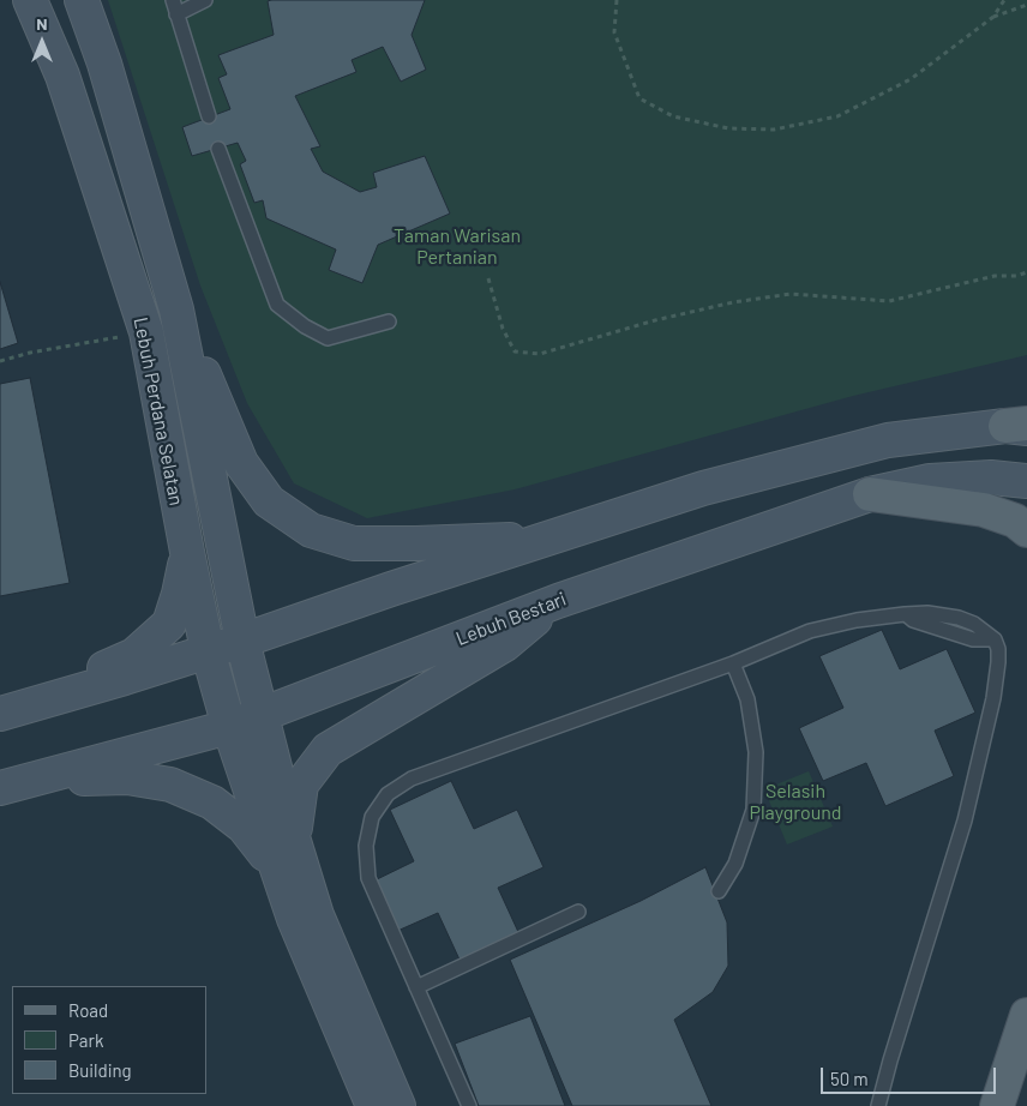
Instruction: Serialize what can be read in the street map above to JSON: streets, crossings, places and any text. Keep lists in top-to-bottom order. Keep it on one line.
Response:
{"streets":{"main road":["Lebuh Perdana Selatan","Lebuh Bestari"]},"crossings":[["Lebuh Perdana Selatan","Lebuh Bestari"]],"parks":["Taman Warisan Pertanian","Selasih Playground"],"legend":["Road","Park","Building"],"scale_bar":"50 m","north":"top"}
